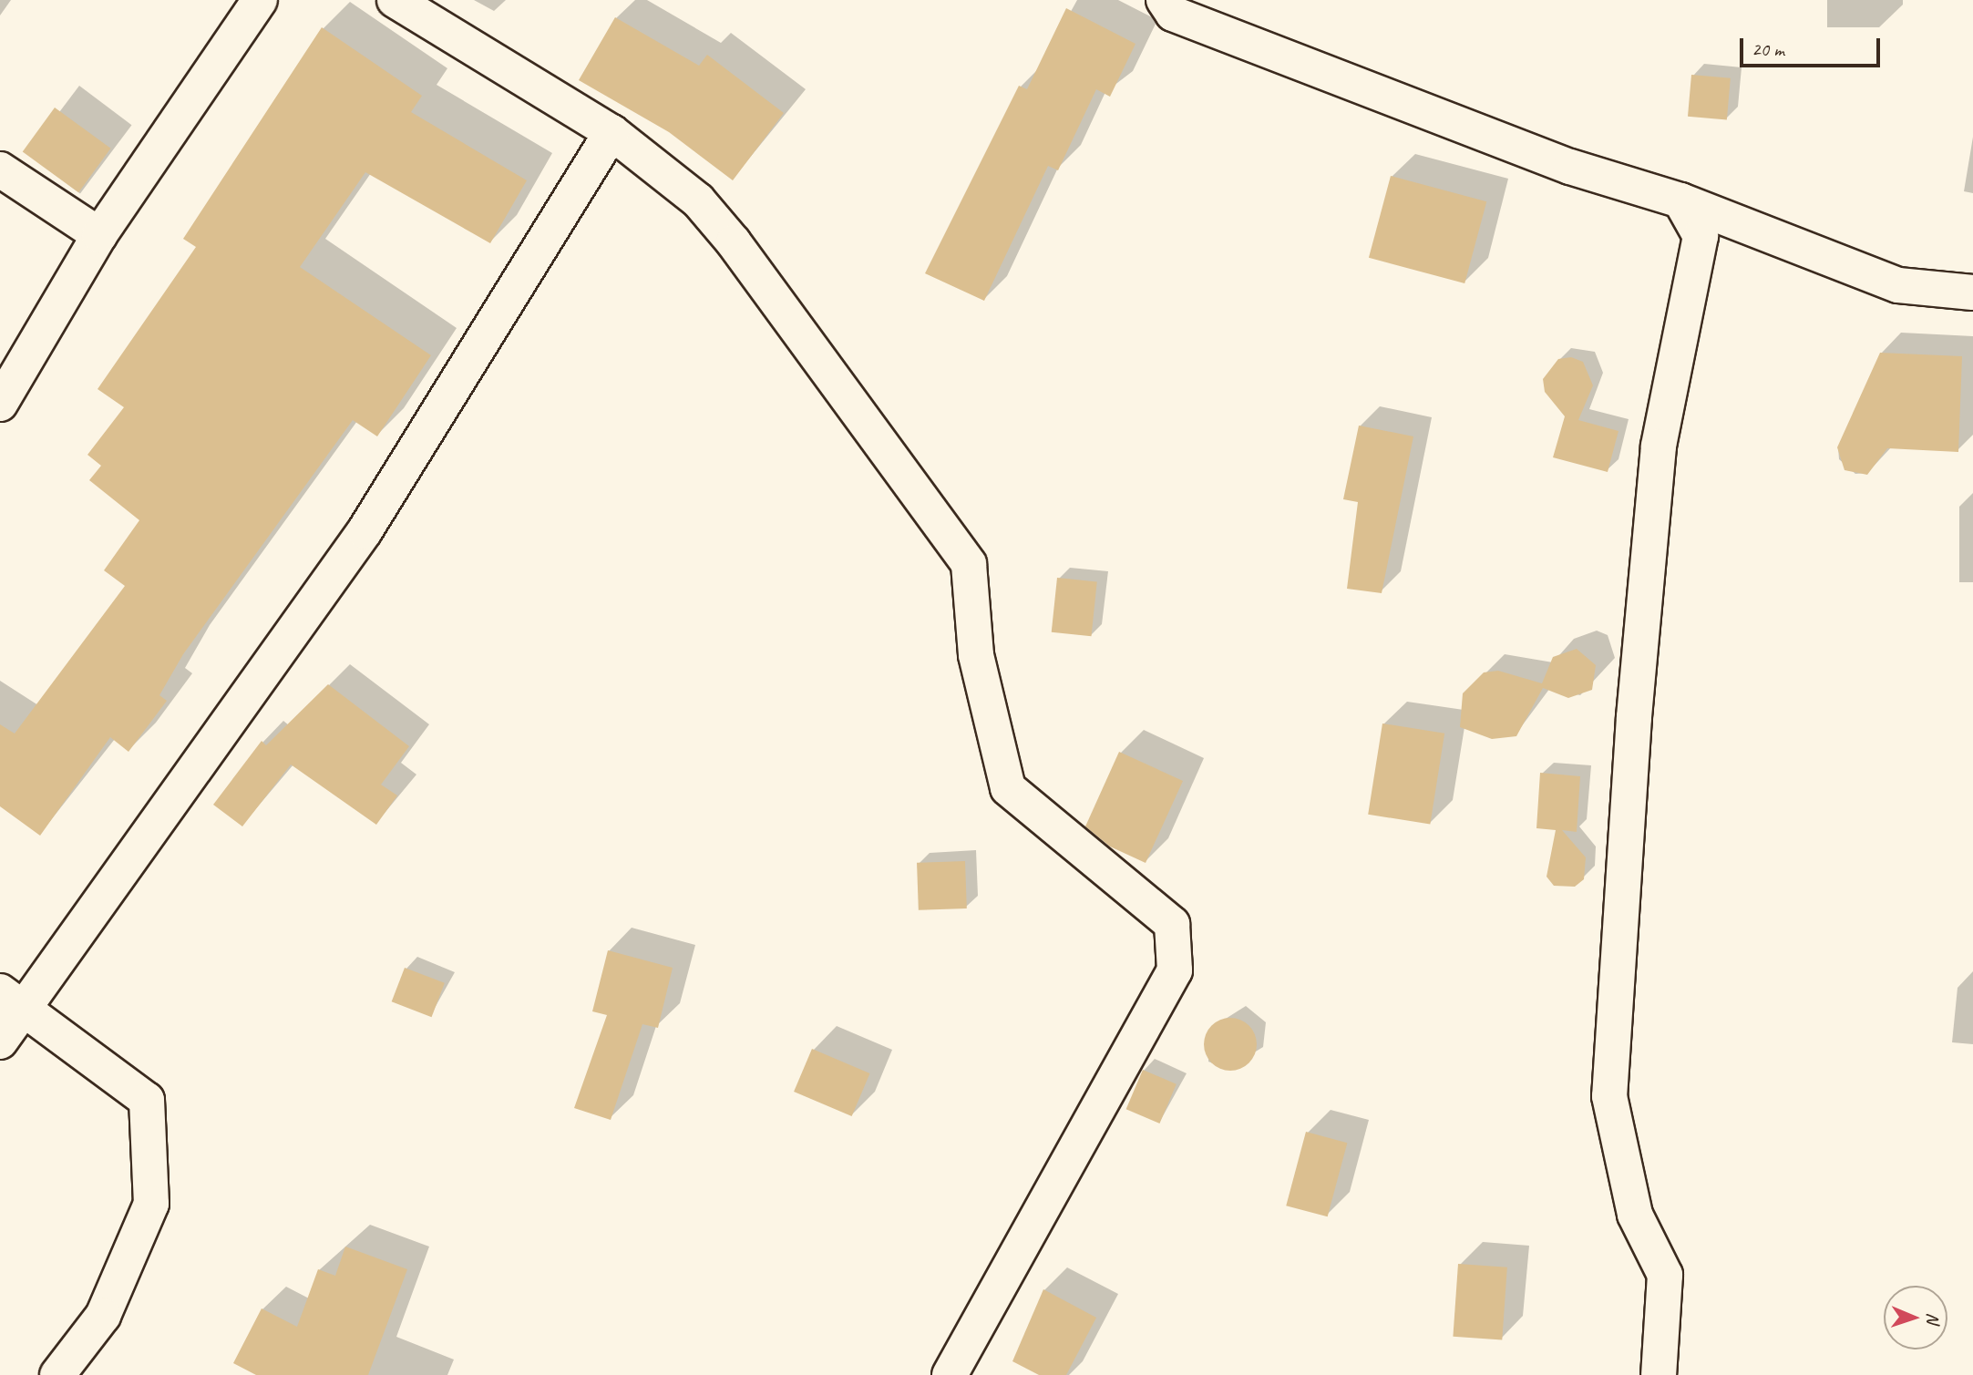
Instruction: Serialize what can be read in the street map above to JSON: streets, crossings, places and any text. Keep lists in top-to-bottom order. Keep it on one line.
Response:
{"scale_bar":"20 m","north":"right"}
